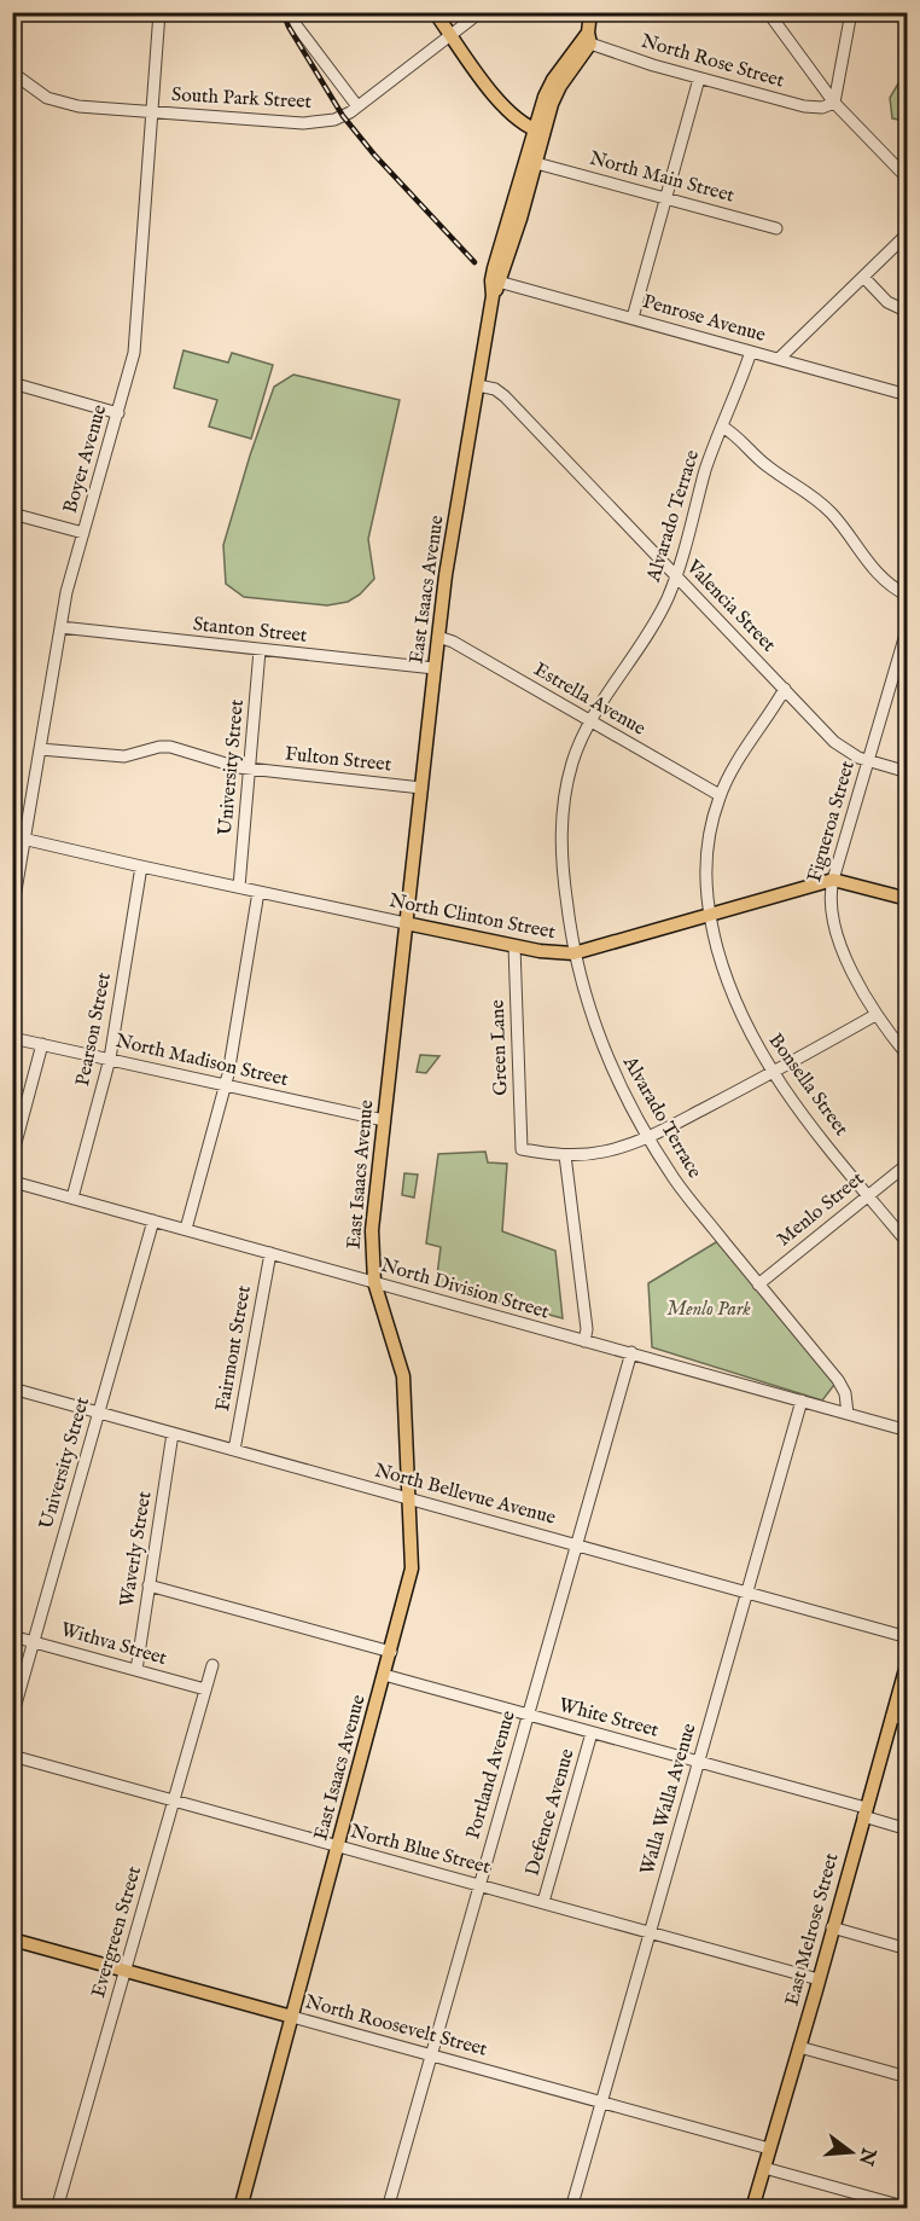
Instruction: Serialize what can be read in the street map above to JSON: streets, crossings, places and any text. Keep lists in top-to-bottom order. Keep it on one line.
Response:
{"streets":{"main road":["East Isaacs Avenue","North Clinton Street","East Melrose Street","North Roosevelt Street"],"street":["North Rose Street","South Park Street","North Main Street","Penrose Avenue","Boyer Avenue","Alvarado Terrace","Valencia Street","Stanton Street","Estrella Avenue","Fulton Street","University Street","Figueroa Street","Pearson Street","Green Lane","North Madison Street","Bonsella Street","Menlo Street","North Division Street","Fairmont Street","North Bellevue Avenue","Waverly Street","Withva Street","White Street","Portland Avenue","Walla Walla Avenue","Defence Avenue","North Blue Street","Evergreen Street"]},"crossings":[["North Rose Street","East Isaacs Avenue"],["South Park Street","Boyer Avenue"],["North Main Street","East Isaacs Avenue"],["Penrose Avenue","Alvarado Terrace"],["Penrose Avenue","East Isaacs Avenue"],["Boyer Avenue","Stanton Street"],["Boyer Avenue","Fulton Street"],["Boyer Avenue","North Clinton Street"],["Alvarado Terrace","Valencia Street"],["Alvarado Terrace","Estrella Avenue"],["Alvarado Terrace","North Clinton Street"],["Alvarado Terrace","Menlo Street"],["Alvarado Terrace","North Division Street"],["East Isaacs Avenue","Valencia Street"],["East Isaacs Avenue","Stanton Street"],["East Isaacs Avenue","Estrella Avenue"],["East Isaacs Avenue","Fulton Street"],["East Isaacs Avenue","North Clinton Street"],["East Isaacs Avenue","North Madison Street"],["East Isaacs Avenue","North Division Street"],["East Isaacs Avenue","North Bellevue Avenue"],["East Isaacs Avenue","White Street"],["East Isaacs Avenue","North Blue Street"],["East Isaacs Avenue","North Roosevelt Street"],["Valencia Street","Figueroa Street"],["Valencia Street","Bonsella Street"],["Stanton Street","University Street"],["Estrella Avenue","Bonsella Street"],["Fulton Street","University Street"],["University Street","North Clinton Street"],["University Street","North Division Street"],["University Street","North Bellevue Avenue"],["University Street","Withva Street"],["Figueroa Street","North Clinton Street"],["North Clinton Street","Pearson Street"],["North Clinton Street","Green Lane"],["North Clinton Street","Bonsella Street"],["Pearson Street","North Madison Street"],["Pearson Street","North Division Street"],["Bonsella Street","Menlo Street"],["North Division Street","Fairmont Street"],["North Division Street","Portland Avenue"],["North Division Street","Walla Walla Avenue"],["Fairmont Street","North Bellevue Avenue"],["North Bellevue Avenue","Waverly Street"],["North Bellevue Avenue","Portland Avenue"],["North Bellevue Avenue","Walla Walla Avenue"],["Waverly Street","Withva Street"],["Withva Street","Evergreen Street"],["White Street","Portland Avenue"],["White Street","Walla Walla Avenue"],["White Street","Defence Avenue"],["White Street","East Melrose Street"],["Portland Avenue","North Blue Street"],["Portland Avenue","North Roosevelt Street"],["Walla Walla Avenue","North Blue Street"],["Walla Walla Avenue","North Roosevelt Street"],["Defence Avenue","North Blue Street"],["North Blue Street","East Melrose Street"],["North Blue Street","Evergreen Street"],["East Melrose Street","North Roosevelt Street"],["Evergreen Street","North Roosevelt Street"]],"parks":["Menlo Park"],"north":"right"}
